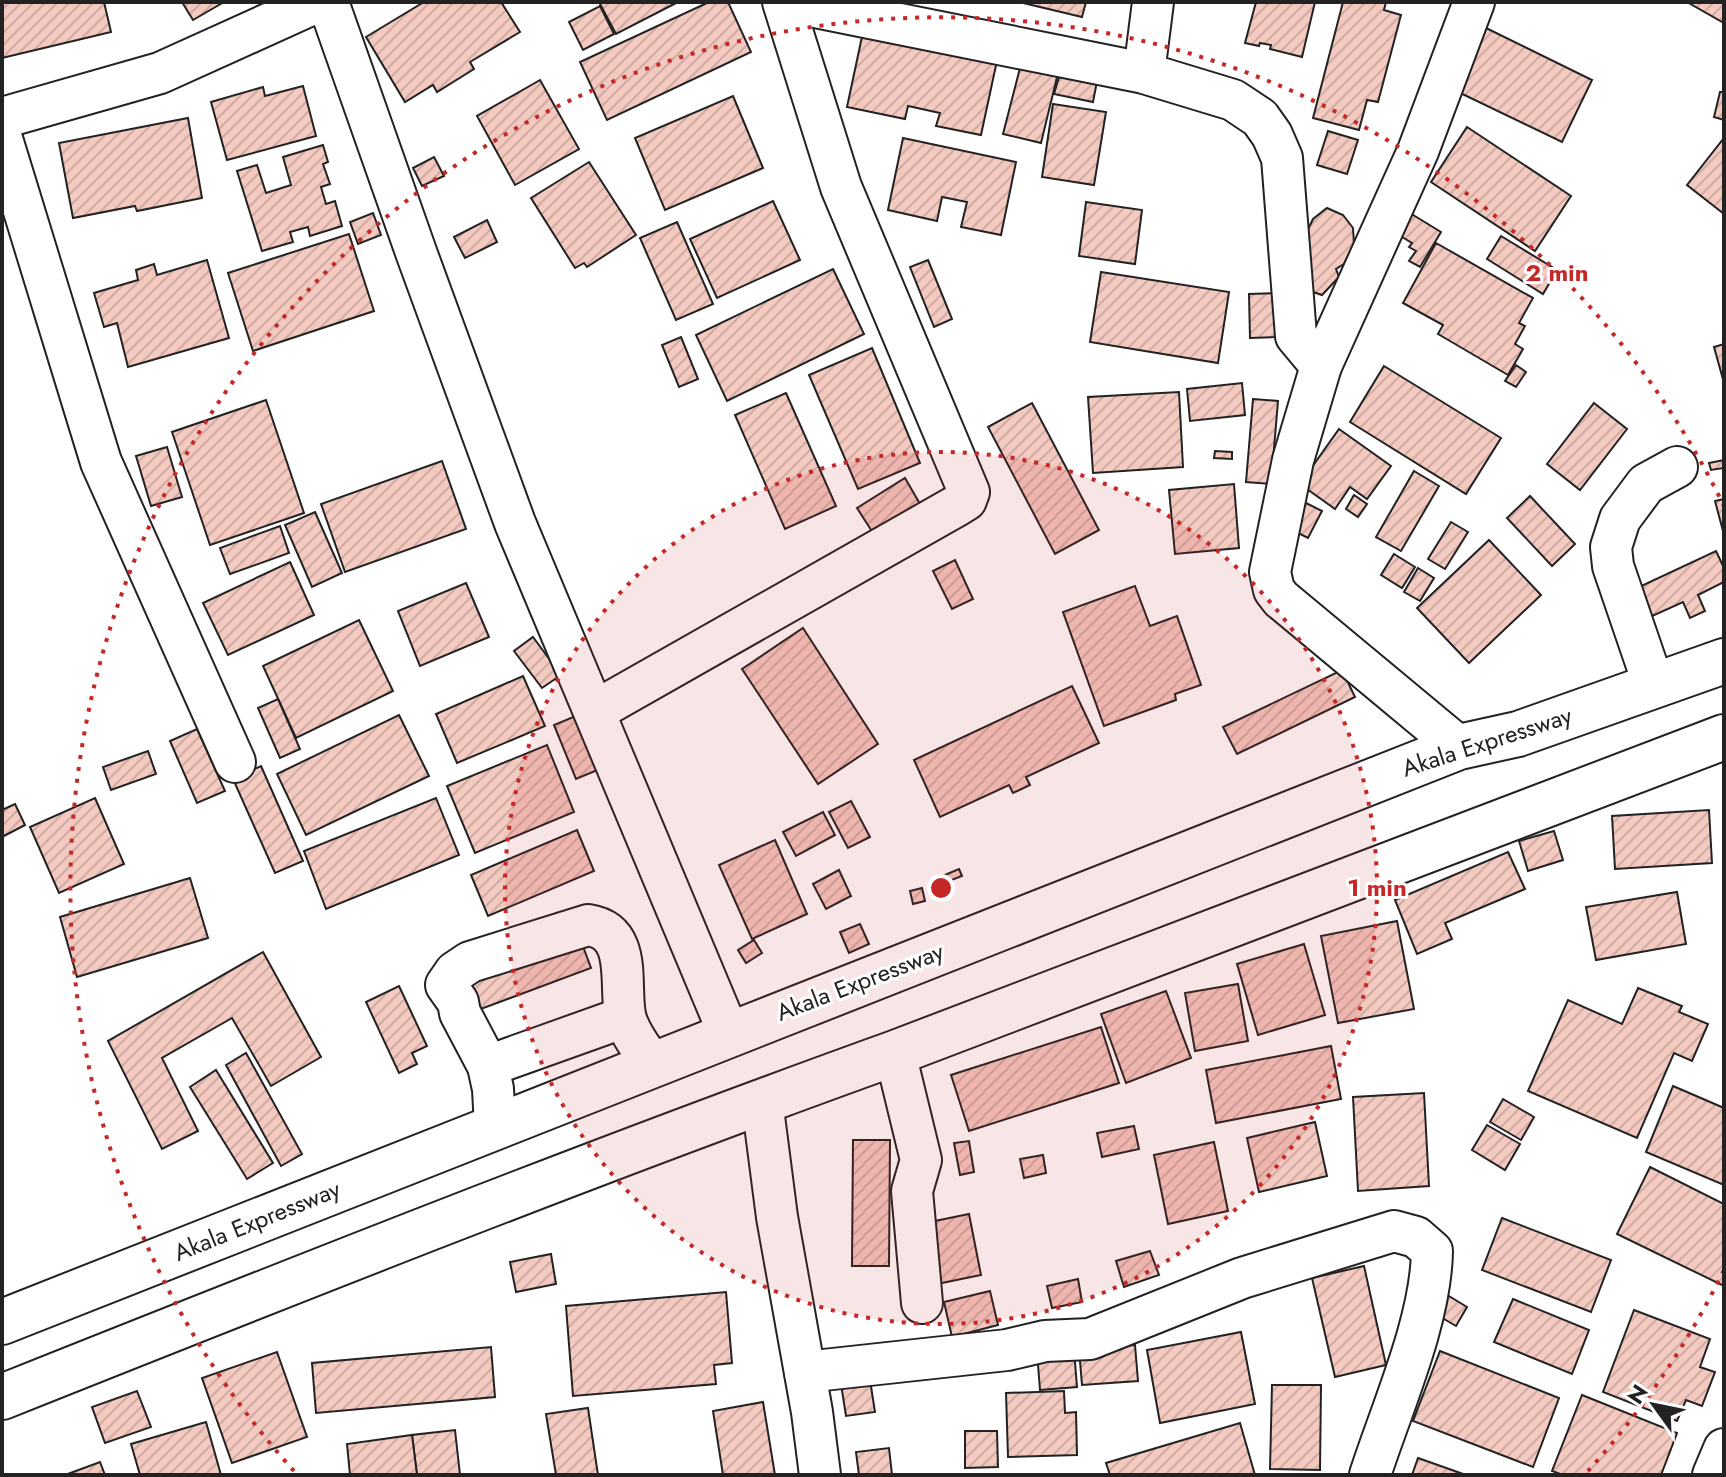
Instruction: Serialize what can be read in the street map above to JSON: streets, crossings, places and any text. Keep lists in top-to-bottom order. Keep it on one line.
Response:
{"streets":{"main road":["Akala Expressway"]},"north":"top left","rings":["2 min","1 min"]}
